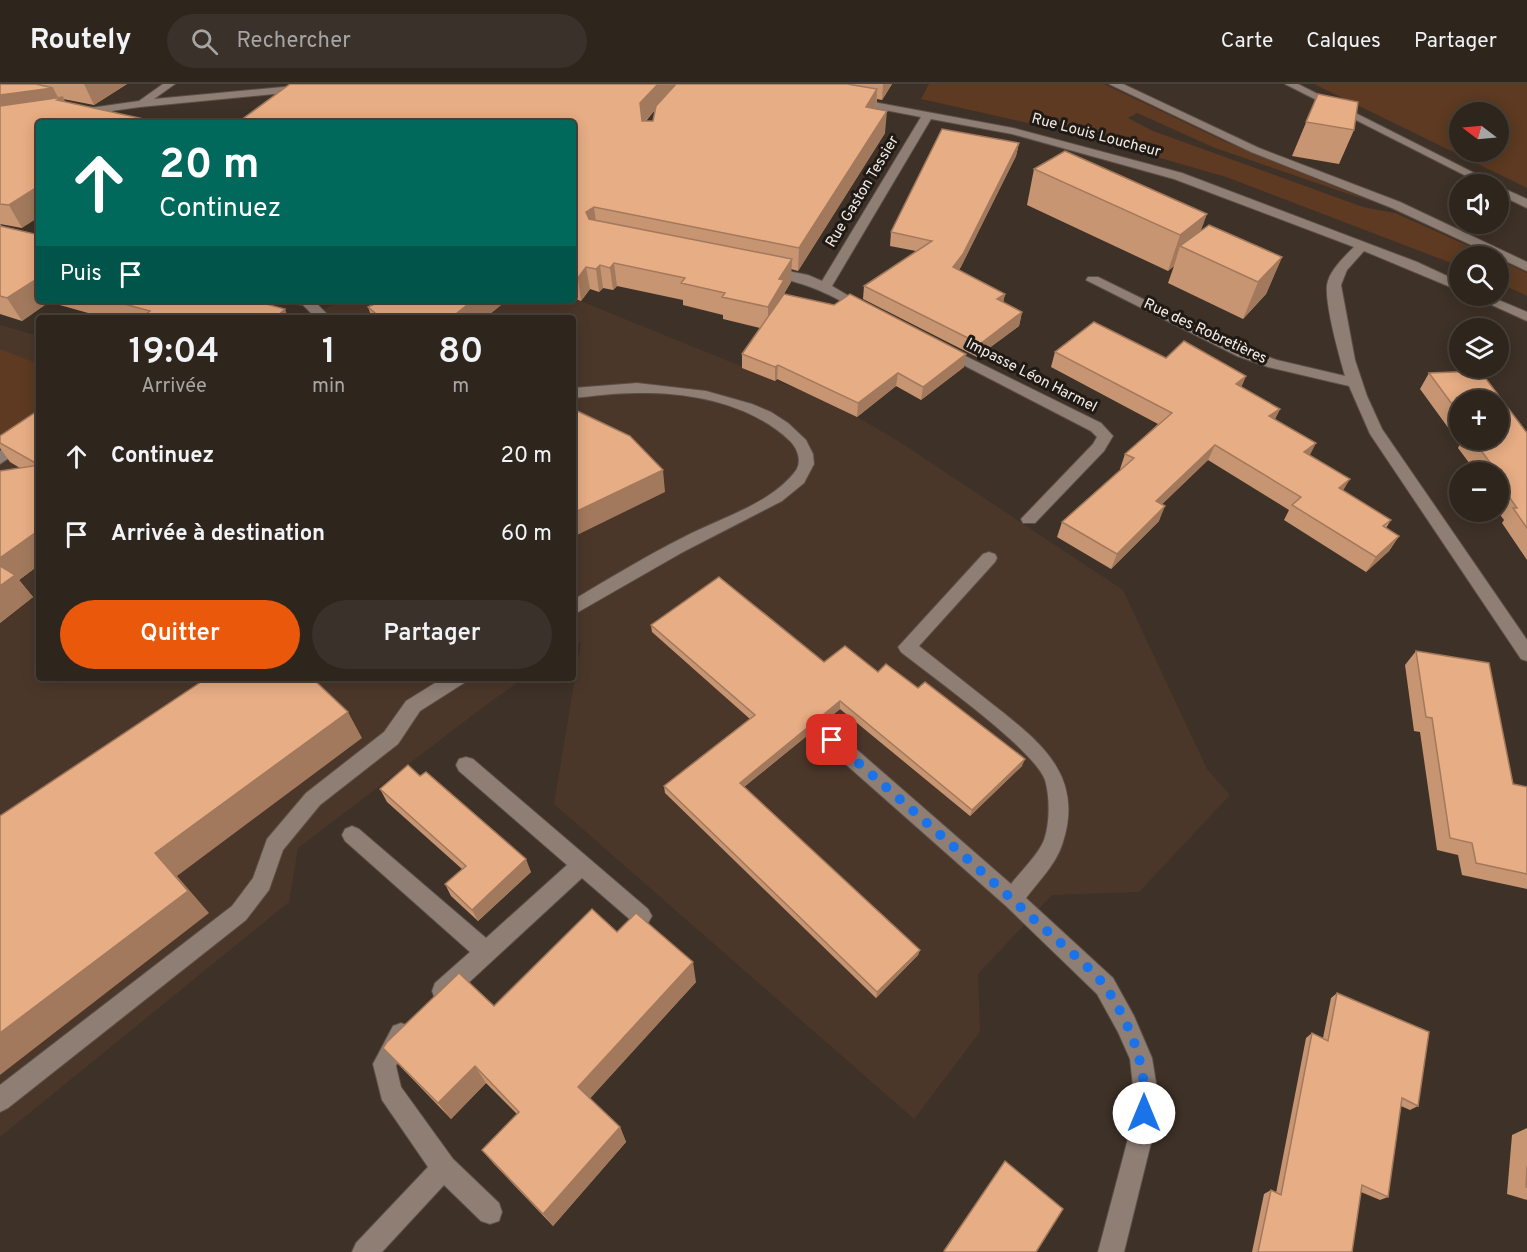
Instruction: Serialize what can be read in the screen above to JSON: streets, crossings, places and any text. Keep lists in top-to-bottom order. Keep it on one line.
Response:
{"streets":{"street":["Rue Louis Loucheur","Rue Gaston Tessier","Rue des Robretières","Impasse Léon Harmel"]},"crossings":[["Rue Louis Loucheur","Rue Gaston Tessier"]],"north":"left","page":{"header":"Routely","search":"Rechercher","nav":["Carte","Calques","Partager"],"map_buttons":["+","−"],"turn":["20 m","Continuez"],"then":"Puis","eta":["19:04","Arrivée","1","min","80","m"],"list":[{"name":"Continuez","value":"20 m"},{"name":"Arrivée à destination","value":"60 m"}],"buttons":["Quitter","Partager"]}}
